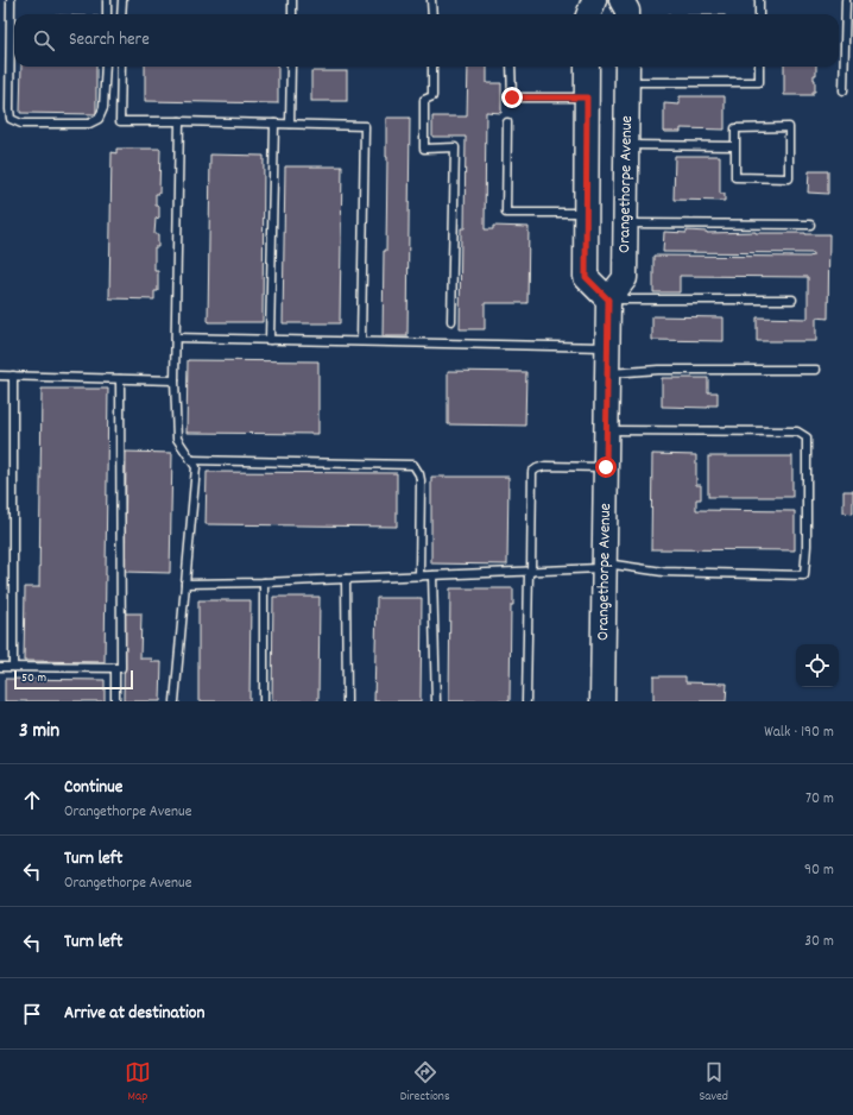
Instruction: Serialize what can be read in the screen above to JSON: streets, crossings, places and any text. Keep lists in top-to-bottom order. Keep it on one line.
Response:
{"streets":{"main road":["Orangethorpe Avenue"]},"scale_bar":"50 m","page":{"search":"Search here","scale":"50 m","heading":["3 min","Walk · 190 m"],"list":[["Continue","Orangethorpe Avenue","70 m"],["Turn left","Orangethorpe Avenue","90 m"],["Turn left","30 m"],"Arrive at destination"],"nav":["Map","Directions","Saved"]}}
